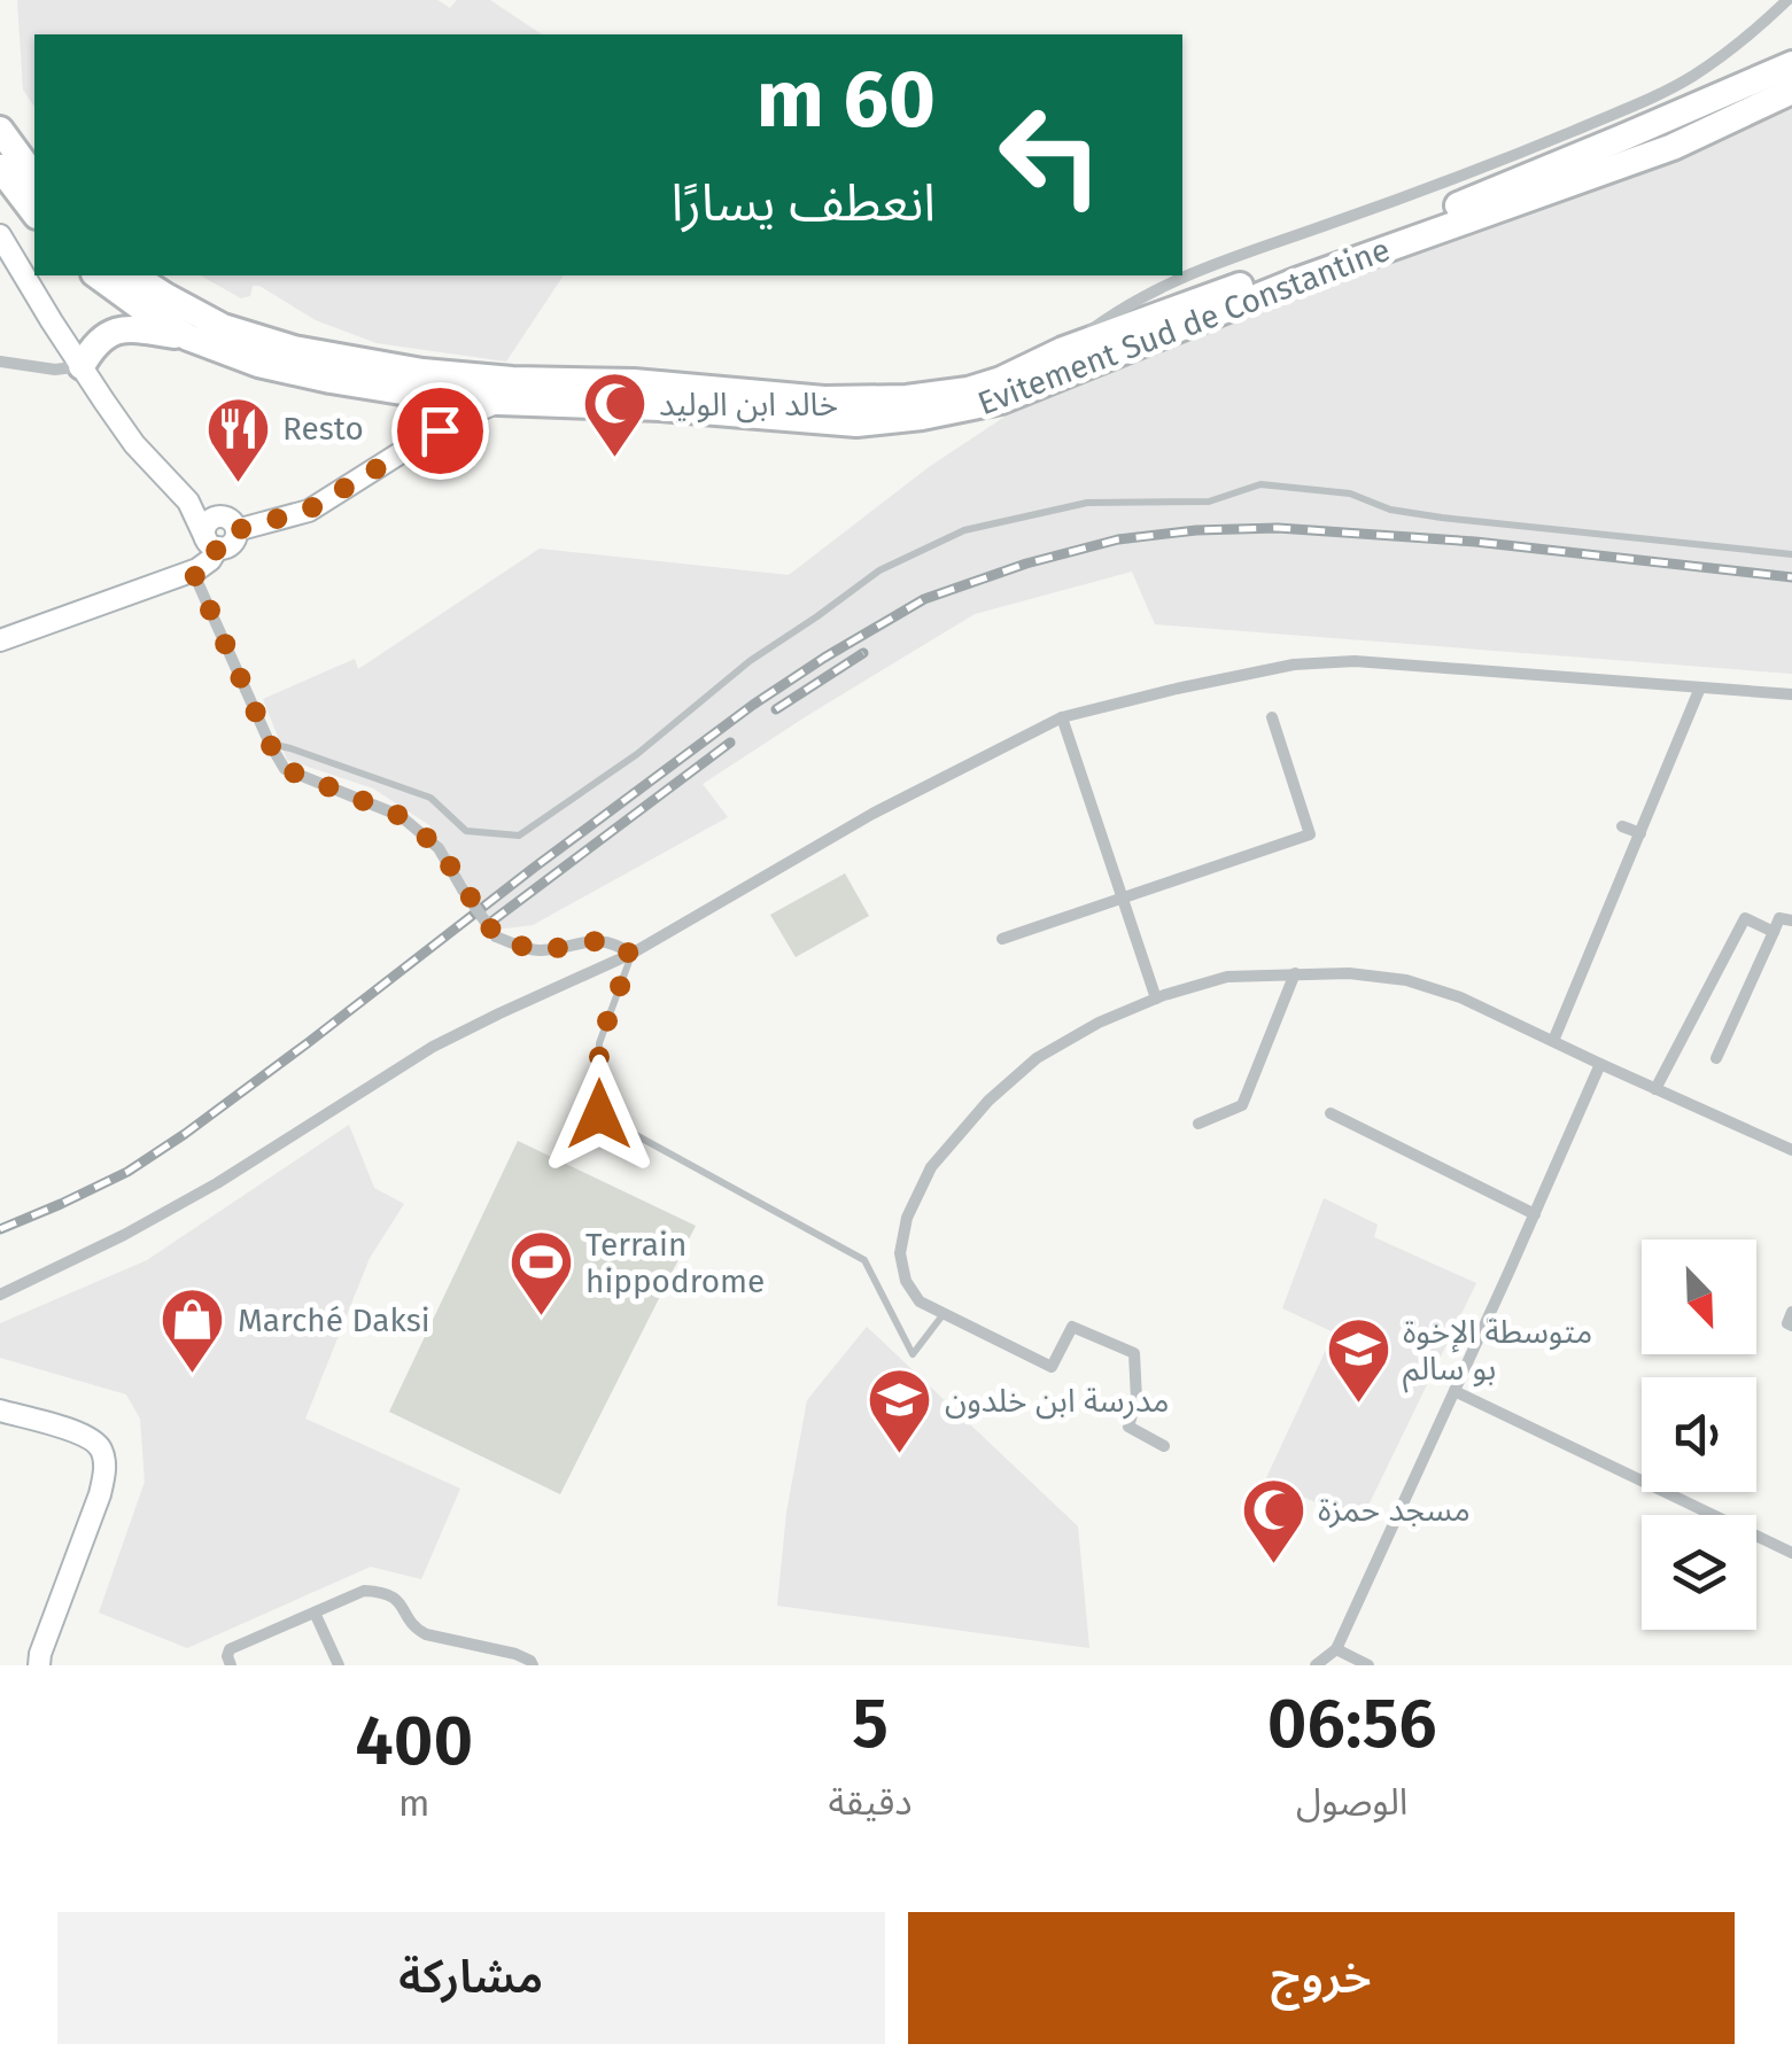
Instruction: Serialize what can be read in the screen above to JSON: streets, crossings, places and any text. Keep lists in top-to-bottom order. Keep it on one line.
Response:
{"streets":{"highway":["Evitement Sud de Constantine"]},"places":{"mosque":["خالد ابن الوليد","مسجد حمزة"],"restaurant":["Resto"],"sports":["Terrain hippodrome"],"shop":["Marché Daksi"],"school or university":["متوسطة الإخوة بو سالم","مدرسة ابن خلدون"]},"north":"bottom right","page":{"turn":["60 m","انعطف يسارًا"],"eta":["06:56","الوصول","5","دقيقة","400","m"],"buttons":["خروج","مشاركة"]}}
